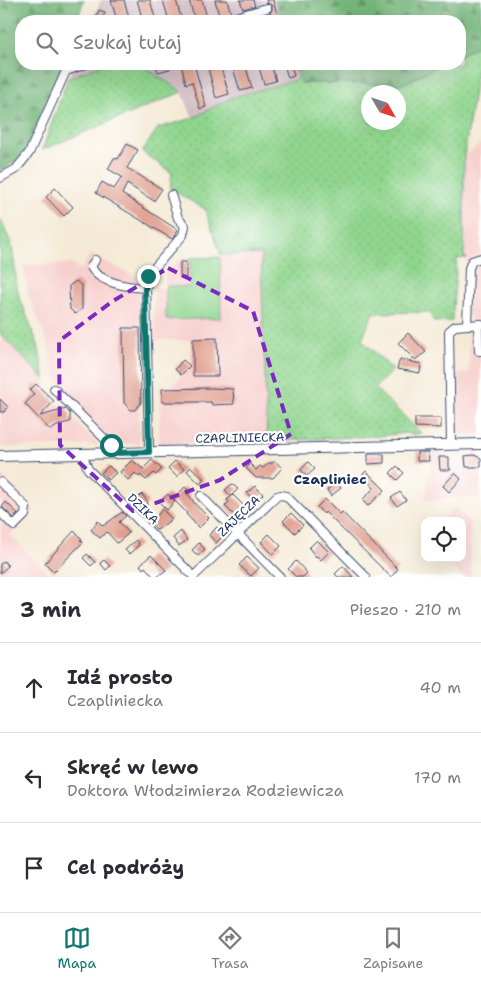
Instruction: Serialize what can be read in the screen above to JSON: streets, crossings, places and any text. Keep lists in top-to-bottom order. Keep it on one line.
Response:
{"streets":{"main road":["CZAPLINIECKA"],"street":["DZIKA","ZAJĘCZA"]},"crossings":[["CZAPLINIECKA","DZIKA"],["DZIKA","ZAJĘCZA"]],"districts":["Czapliniec"],"north":"bottom right","page":{"search":"Szukaj tutaj","heading":["3 min","Pieszo · 210 m"],"list":[["Idź prosto","Czapliniecka","40 m"],["Skręć w lewo","Doktora Włodzimierza Rodziewicza","170 m"],"Cel podróży"],"nav":["Mapa","Trasa","Zapisane"]}}
